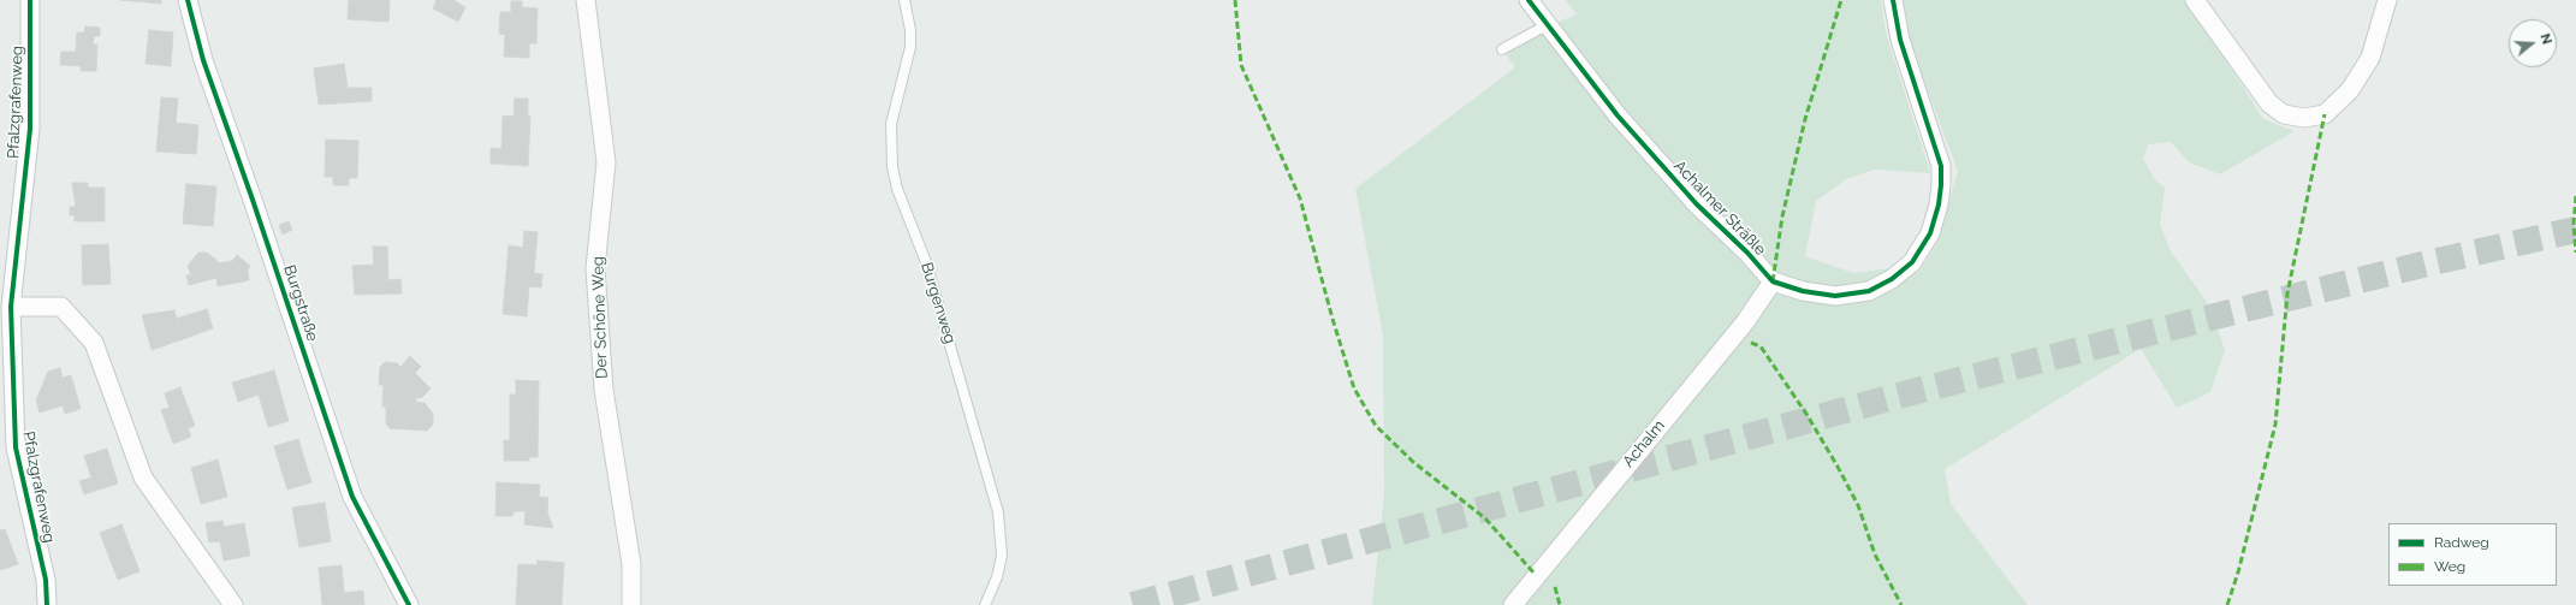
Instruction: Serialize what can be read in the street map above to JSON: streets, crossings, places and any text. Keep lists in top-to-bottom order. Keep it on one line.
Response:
{"streets":{"street":["Pfalzgrafenweg","Achalmer Sträßle","Burgstraße","Der Schöne Weg","Achalm"],"lane":["Burgenweg"]},"crossings":[["Achalmer Sträßle","Achalm"]],"legend":["Radweg","Weg"],"north":"right"}
